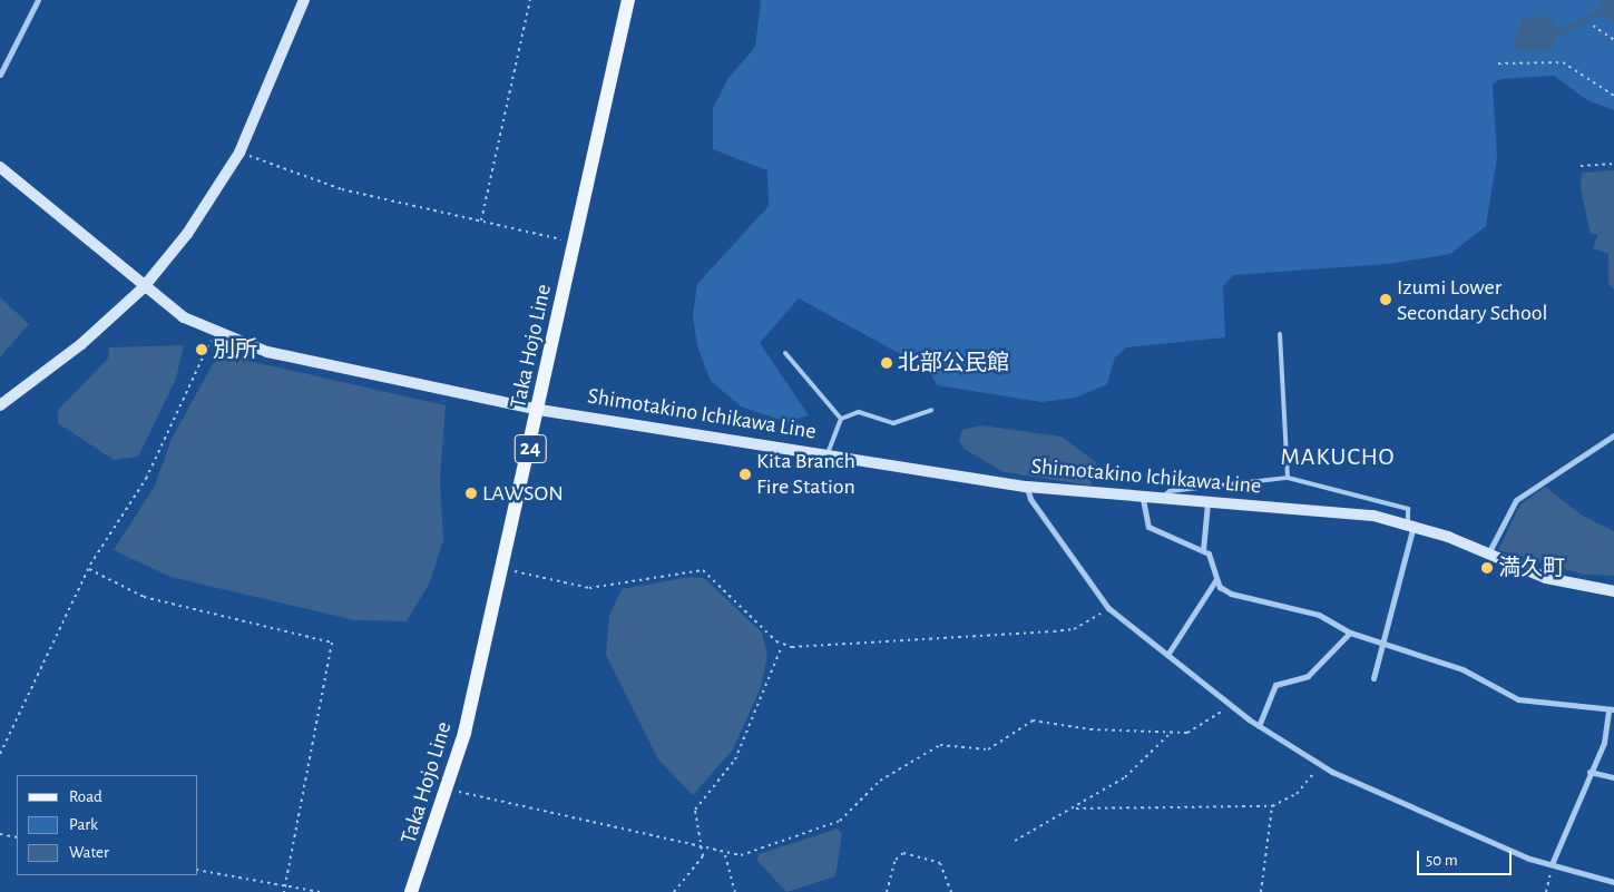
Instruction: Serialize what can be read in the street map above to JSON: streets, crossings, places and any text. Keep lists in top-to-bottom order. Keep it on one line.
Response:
{"streets":{"main road":["Taka Hojo Line","Shimotakino Ichikawa Line","24"]},"crossings":[["Taka Hojo Line","Shimotakino Ichikawa Line"]],"districts":["MAKUCHO"],"places":["Izumi Lower Secondary School","別所","北部公民館","Kita Branch Fire Station","LAWSON","満久町"],"legend":["Road","Park","Water"],"scale_bar":"50 m"}
